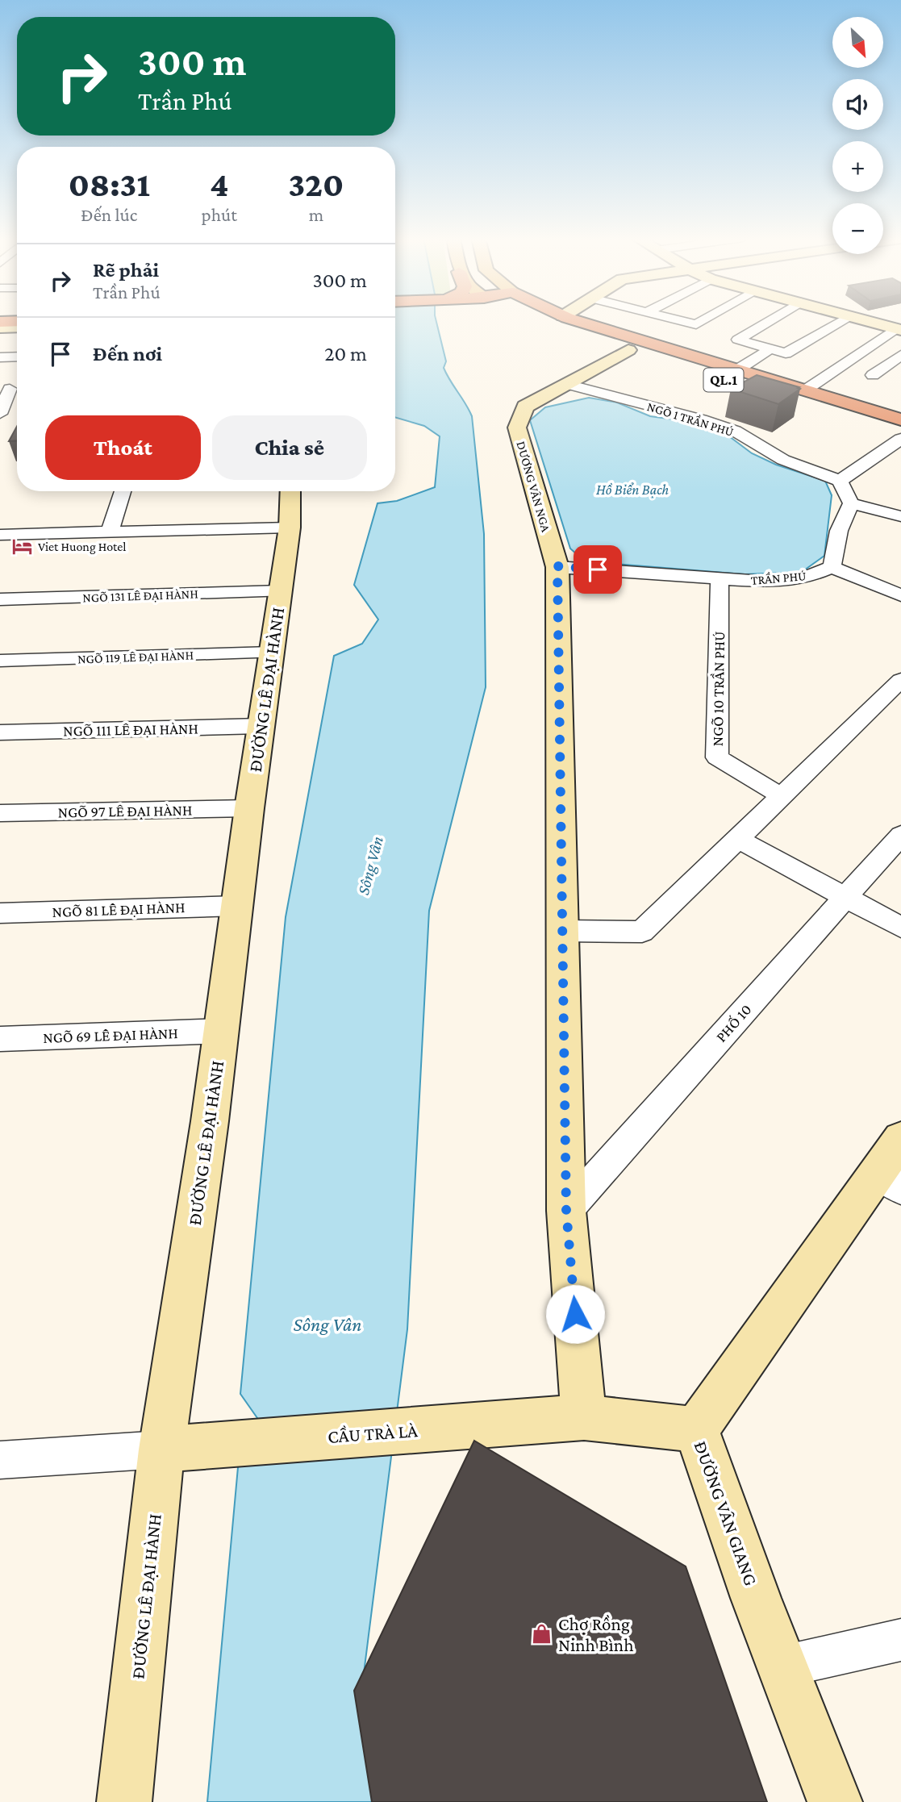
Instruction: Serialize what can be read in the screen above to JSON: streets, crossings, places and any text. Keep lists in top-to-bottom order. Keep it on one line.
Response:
{"streets":{"highway":["QL.1"],"street":["NGÕ 1 TRẦN PHÚ","DƯƠNG VÂN NGA","TRẦN PHÚ","NGÕ 131 LÊ ĐẠI HÀNH","NGÕ 119 LÊ ĐẠI HÀNH","NGÕ 10 TRẦN PHÚ","ĐƯỜNG LÊ ĐẠI HÀNH","NGÕ 111 LÊ ĐẠI HÀNH","NGÕ 97 LÊ ĐẠI HÀNH","NGÕ 81 LÊ ĐẠI HÀNH","PHỐ 10","NGÕ 69 LÊ ĐẠI HÀNH","CẦU TRÀ LÀ","ĐƯỜNG VÂN GIANG"]},"crossings":[["NGÕ 1 TRẦN PHÚ","DƯƠNG VÂN NGA"],["DƯƠNG VÂN NGA","TRẦN PHÚ"],["DƯƠNG VÂN NGA","PHỐ 10"],["DƯƠNG VÂN NGA","CẦU TRÀ LÀ"],["TRẦN PHÚ","NGÕ 10 TRẦN PHÚ"],["NGÕ 131 LÊ ĐẠI HÀNH","ĐƯỜNG LÊ ĐẠI HÀNH"],["NGÕ 119 LÊ ĐẠI HÀNH","ĐƯỜNG LÊ ĐẠI HÀNH"],["ĐƯỜNG LÊ ĐẠI HÀNH","NGÕ 111 LÊ ĐẠI HÀNH"],["ĐƯỜNG LÊ ĐẠI HÀNH","NGÕ 97 LÊ ĐẠI HÀNH"],["ĐƯỜNG LÊ ĐẠI HÀNH","NGÕ 81 LÊ ĐẠI HÀNH"],["ĐƯỜNG LÊ ĐẠI HÀNH","NGÕ 69 LÊ ĐẠI HÀNH"],["ĐƯỜNG LÊ ĐẠI HÀNH","CẦU TRÀ LÀ"],["CẦU TRÀ LÀ","ĐƯỜNG VÂN GIANG"]],"water":["Hồ Biển Bạch","Sông Vân"],"places":{"hotel":["Viet Huong Hotel"],"shop":["Chợ Rồng Ninh Bình"]},"north":"bottom right","page":{"map_buttons":["+","−"],"turn":["300 m","Trần Phú"],"eta":["08:31","Đến lúc","4","phút","320","m"],"list":[{"name":"Rẽ phải","note":"Trần Phú","value":"300 m"},{"name":"Đến nơi","value":"20 m"}],"buttons":["Thoát","Chia sẻ"]}}
